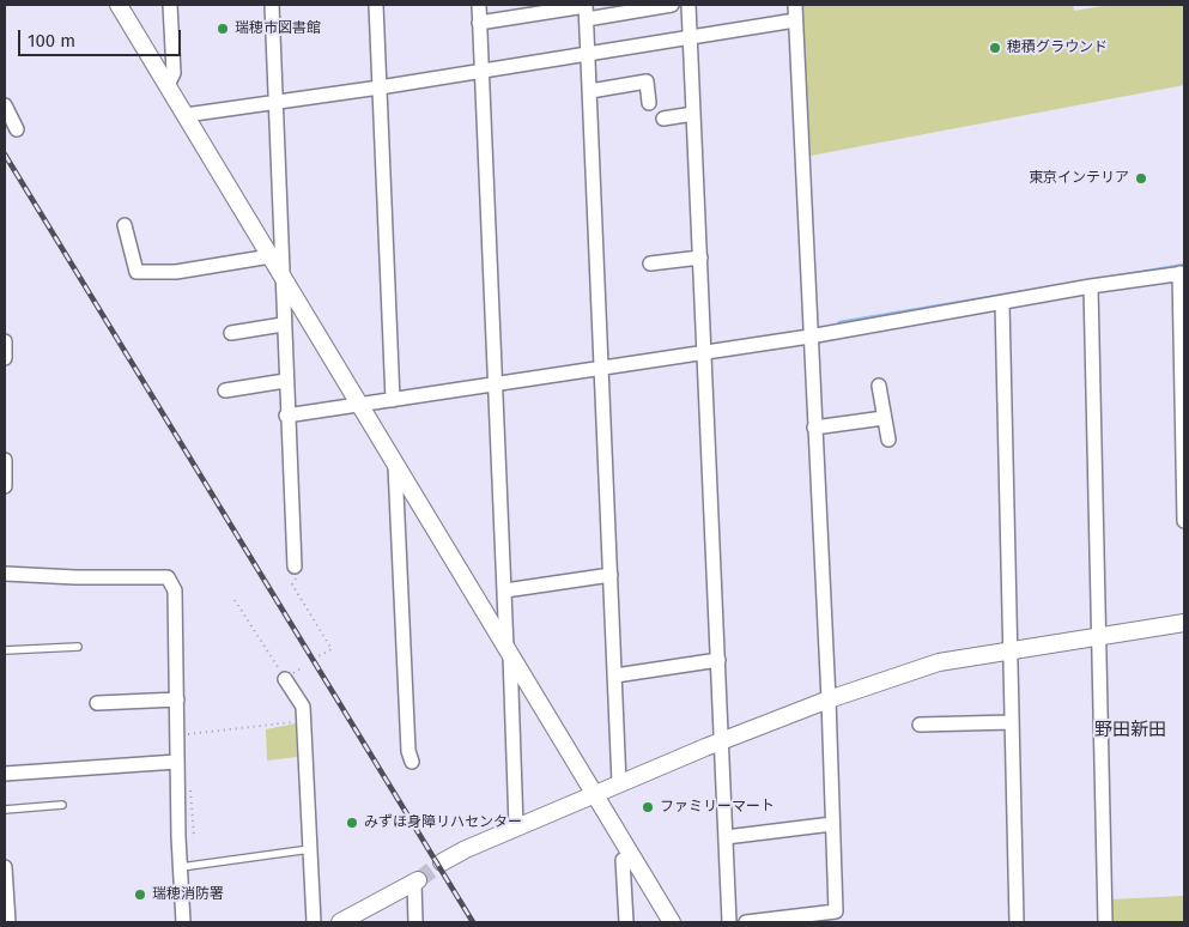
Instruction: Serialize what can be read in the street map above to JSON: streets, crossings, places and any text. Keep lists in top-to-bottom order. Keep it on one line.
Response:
{"districts":["野田新田"],"places":["瑞穂市図書館","穂積グラウンド","東京インテリア","ファミリーマート","みずほ身障リハセンター","瑞穂消防署"],"scale_bar":"100 m"}
